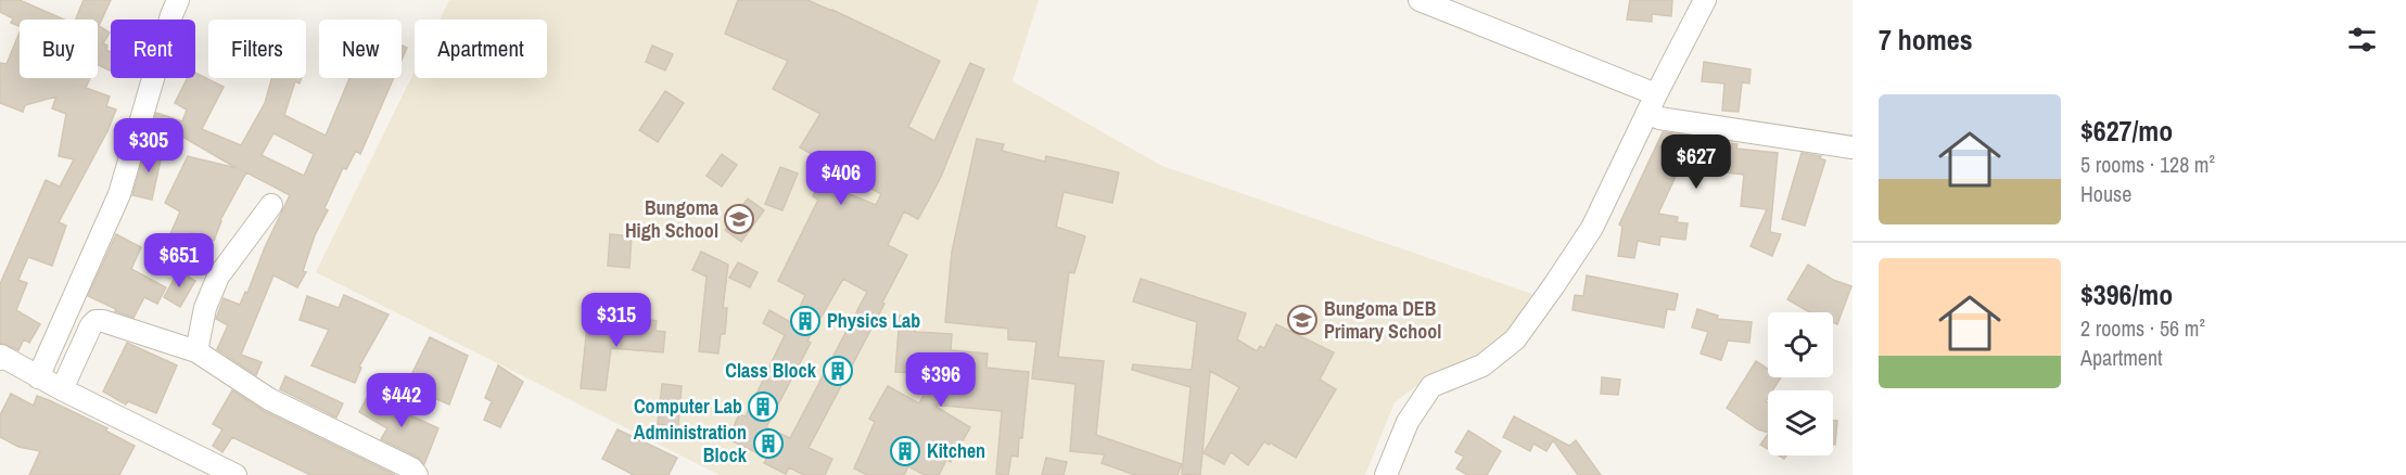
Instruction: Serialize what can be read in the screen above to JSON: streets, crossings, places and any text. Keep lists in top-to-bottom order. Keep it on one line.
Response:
{"places":{"school or university":["Bungoma High School","Bungoma DEB Primary School"],"building":["Physics Lab","Class Block","Computer Lab","Administration Block","Kitchen"]},"page":{"heading":"7 homes","chip":["Buy","Rent","Filters","New","Apartment"],"list":[{"name":"$627/mo","note":"5 rooms · 128 m² · House"},{"name":"$396/mo","note":"2 rooms · 56 m² · Apartment"}],"price":["$305","$627","$406","$651","$315","$396","$442"]}}
